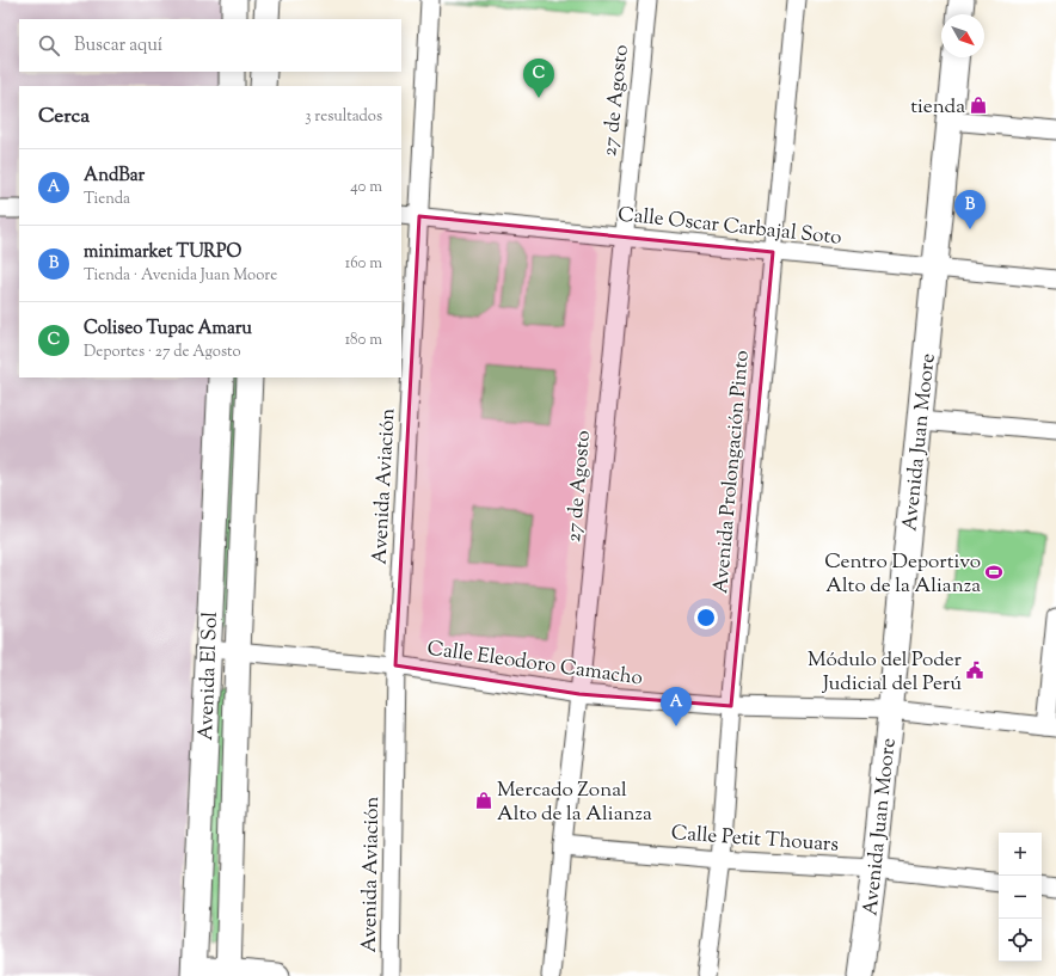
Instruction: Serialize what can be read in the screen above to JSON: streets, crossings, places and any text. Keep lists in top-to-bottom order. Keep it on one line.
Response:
{"streets":{"main road":["Avenida Juan Moore","Avenida El Sol"],"street":["27 de Agosto","Calle Oscar Carbajal Soto","Avenida Prolongación Pinto","Avenida Aviación","Calle Eleodoro Camacho","Calle Petit Thouars"]},"crossings":[["27 de Agosto","Calle Oscar Carbajal Soto"],["27 de Agosto","Calle Eleodoro Camacho"],["27 de Agosto","Calle Petit Thouars"],["Calle Oscar Carbajal Soto","Avenida Juan Moore"],["Calle Oscar Carbajal Soto","Avenida Prolongación Pinto"],["Calle Oscar Carbajal Soto","Avenida Aviación"],["Avenida Juan Moore","Calle Eleodoro Camacho"],["Avenida Juan Moore","Calle Petit Thouars"],["Avenida Prolongación Pinto","Calle Eleodoro Camacho"],["Avenida Prolongación Pinto","Calle Petit Thouars"],["Avenida Aviación","Calle Eleodoro Camacho"],["Calle Eleodoro Camacho","Avenida El Sol"]],"places":{"shop":["tienda","Mercado Zonal Alto de la Alianza"],"sports":["Centro Deportivo Alto de la Alianza"],"public building":["Módulo del Poder Judicial del Perú"]},"north":"bottom right","page":{"search":"Buscar aquí","pins":["C","B","A"],"heading":["Cerca","3 resultados"],"list":[{"mark":"A","name":"AndBar","note":"Tienda","value":"40 m"},{"mark":"B","name":"minimarket TURPO","note":"Tienda · Avenida Juan Moore","value":"160 m"},{"mark":"C","name":"Coliseo Tupac Amaru","note":"Deportes · 27 de Agosto","value":"180 m"}],"map_buttons":["+","−"]}}
